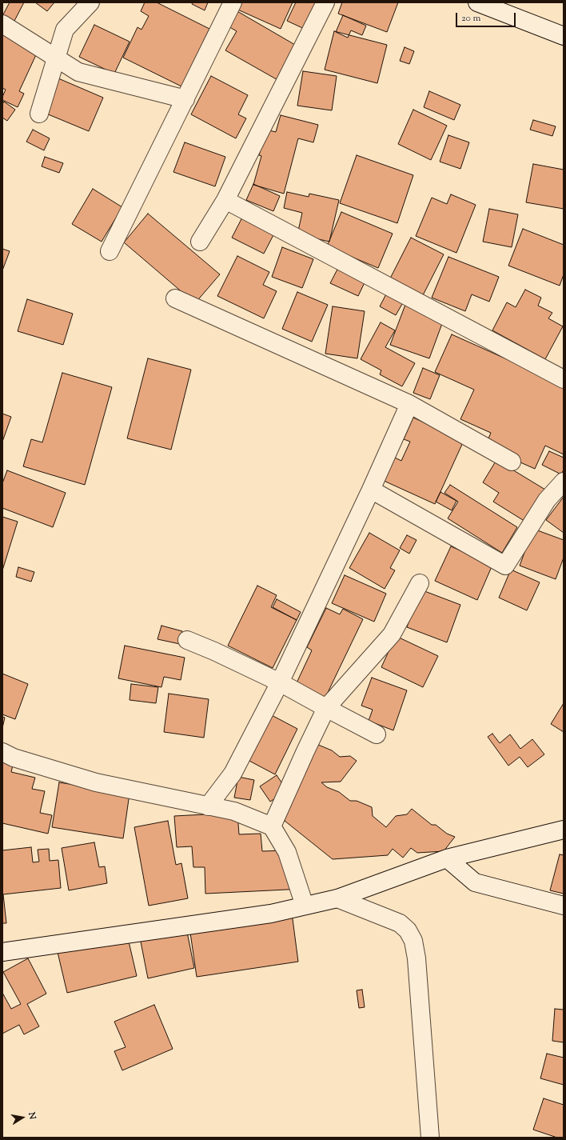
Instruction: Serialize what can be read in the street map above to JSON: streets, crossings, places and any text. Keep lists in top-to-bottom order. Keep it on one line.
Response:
{"scale_bar":"20 m","north":"right"}
